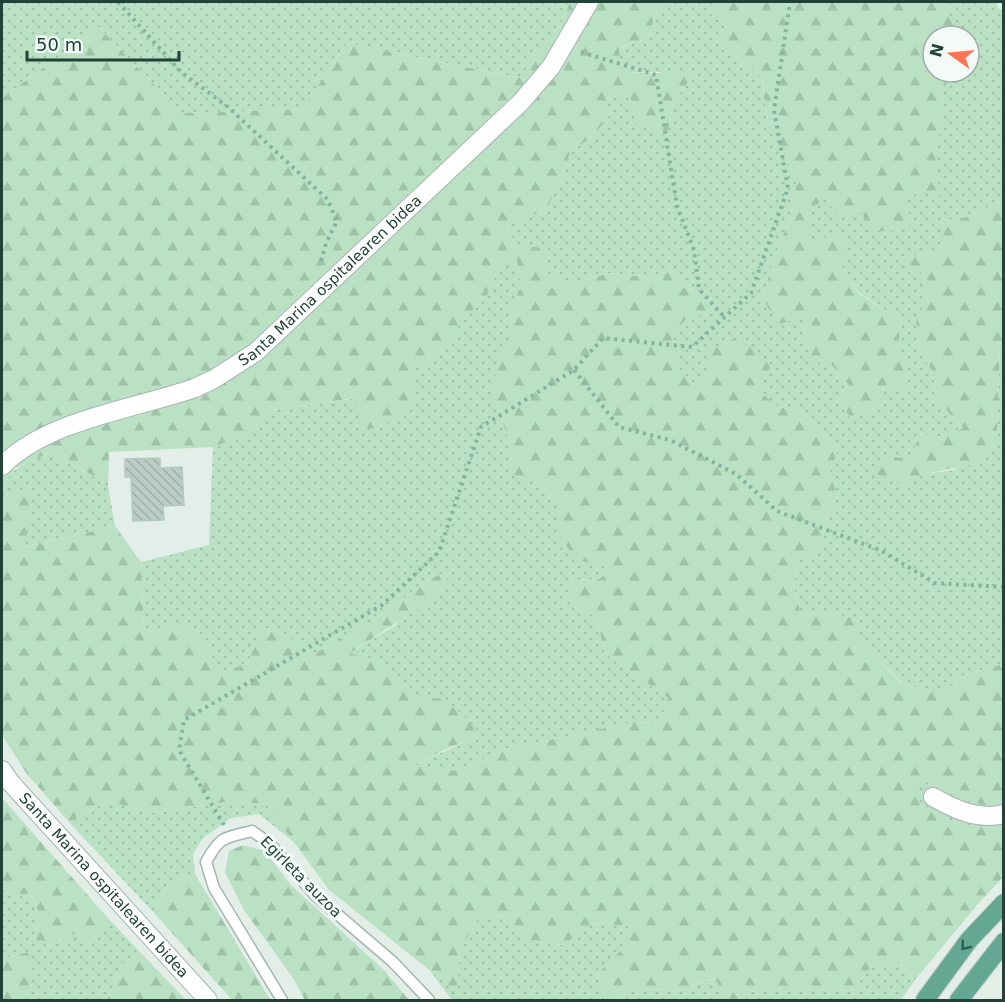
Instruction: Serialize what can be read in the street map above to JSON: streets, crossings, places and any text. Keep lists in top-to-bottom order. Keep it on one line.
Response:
{"streets":{"street":["Santa Marina ospitalearen bidea"],"lane":["Egirleta auzoa"]},"scale_bar":"50 m","north":"left"}
